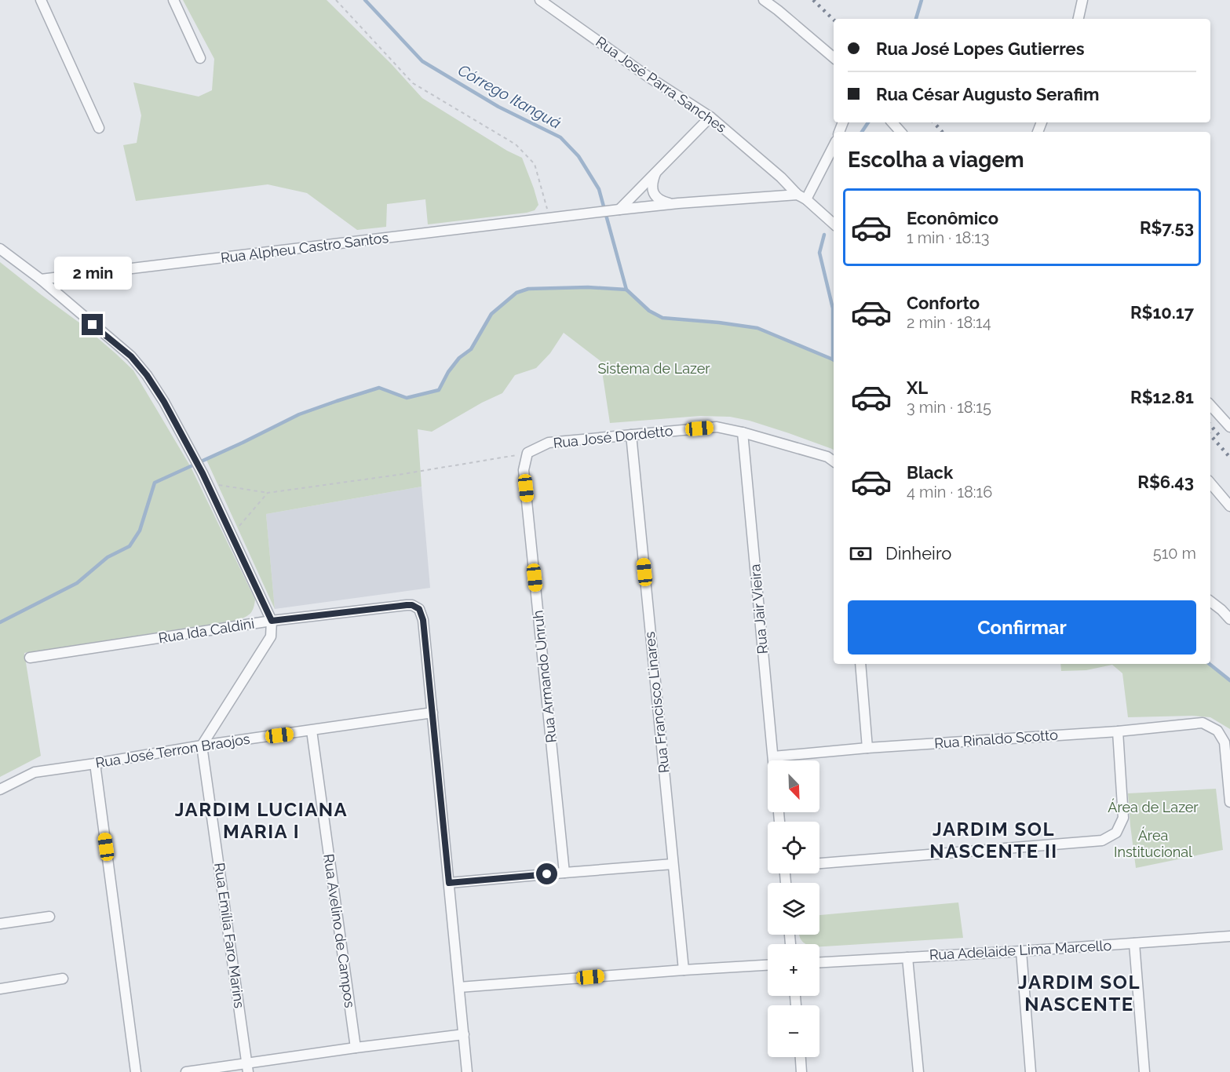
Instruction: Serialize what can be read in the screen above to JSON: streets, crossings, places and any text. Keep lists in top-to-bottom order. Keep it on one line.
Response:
{"streets":{"street":["Rua José Parra Sanches","Rua Alpheu Castro Santos","Rua José Dordetto","Rua Jair Vieira","Rua Ida Caldini","Rua Armando Unruh","Rua Francisco Linares","Rua Rinaldo Scotto","Rua José Terron Braojos","Rua Avelino de Campos","Rua Emília Faro Marins","Rua Adelaide Lima Marcello"]},"crossings":[["Rua José Parra Sanches","Rua Alpheu Castro Santos"],["Rua José Dordetto","Rua Jair Vieira"],["Rua José Dordetto","Rua Armando Unruh"],["Rua José Dordetto","Rua Francisco Linares"],["Rua Jair Vieira","Rua Rinaldo Scotto"],["Rua Ida Caldini","Rua José Terron Braojos"],["Rua José Terron Braojos","Rua Avelino de Campos"],["Rua José Terron Braojos","Rua Emília Faro Marins"]],"districts":["JARDIM LUCIANA MARIA I","JARDIM SOL NASCENTE II","JARDIM SOL NASCENTE"],"water":["Córrego Itanguá"],"parks":["Sistema de Lazer","Área de Lazer","Área Institucional"],"north":"bottom right","page":{"banner":["Rua José Lopes Gutierres","Rua César Augusto Serafim"],"heading":"Escolha a viagem","list":[{"name":"Econômico","note":"1 min · 18:13","value":"R$7.53"},{"name":"Conforto","note":"2 min · 18:14","value":"R$10.17"},{"name":"XL","note":"3 min · 18:15","value":"R$12.81"},{"name":"Black","note":"4 min · 18:16","value":"R$6.43"}],"bubble":"2 min","pay":["Dinheiro","510 m"],"buttons":"Confirmar","map_buttons":["+","−"]}}
